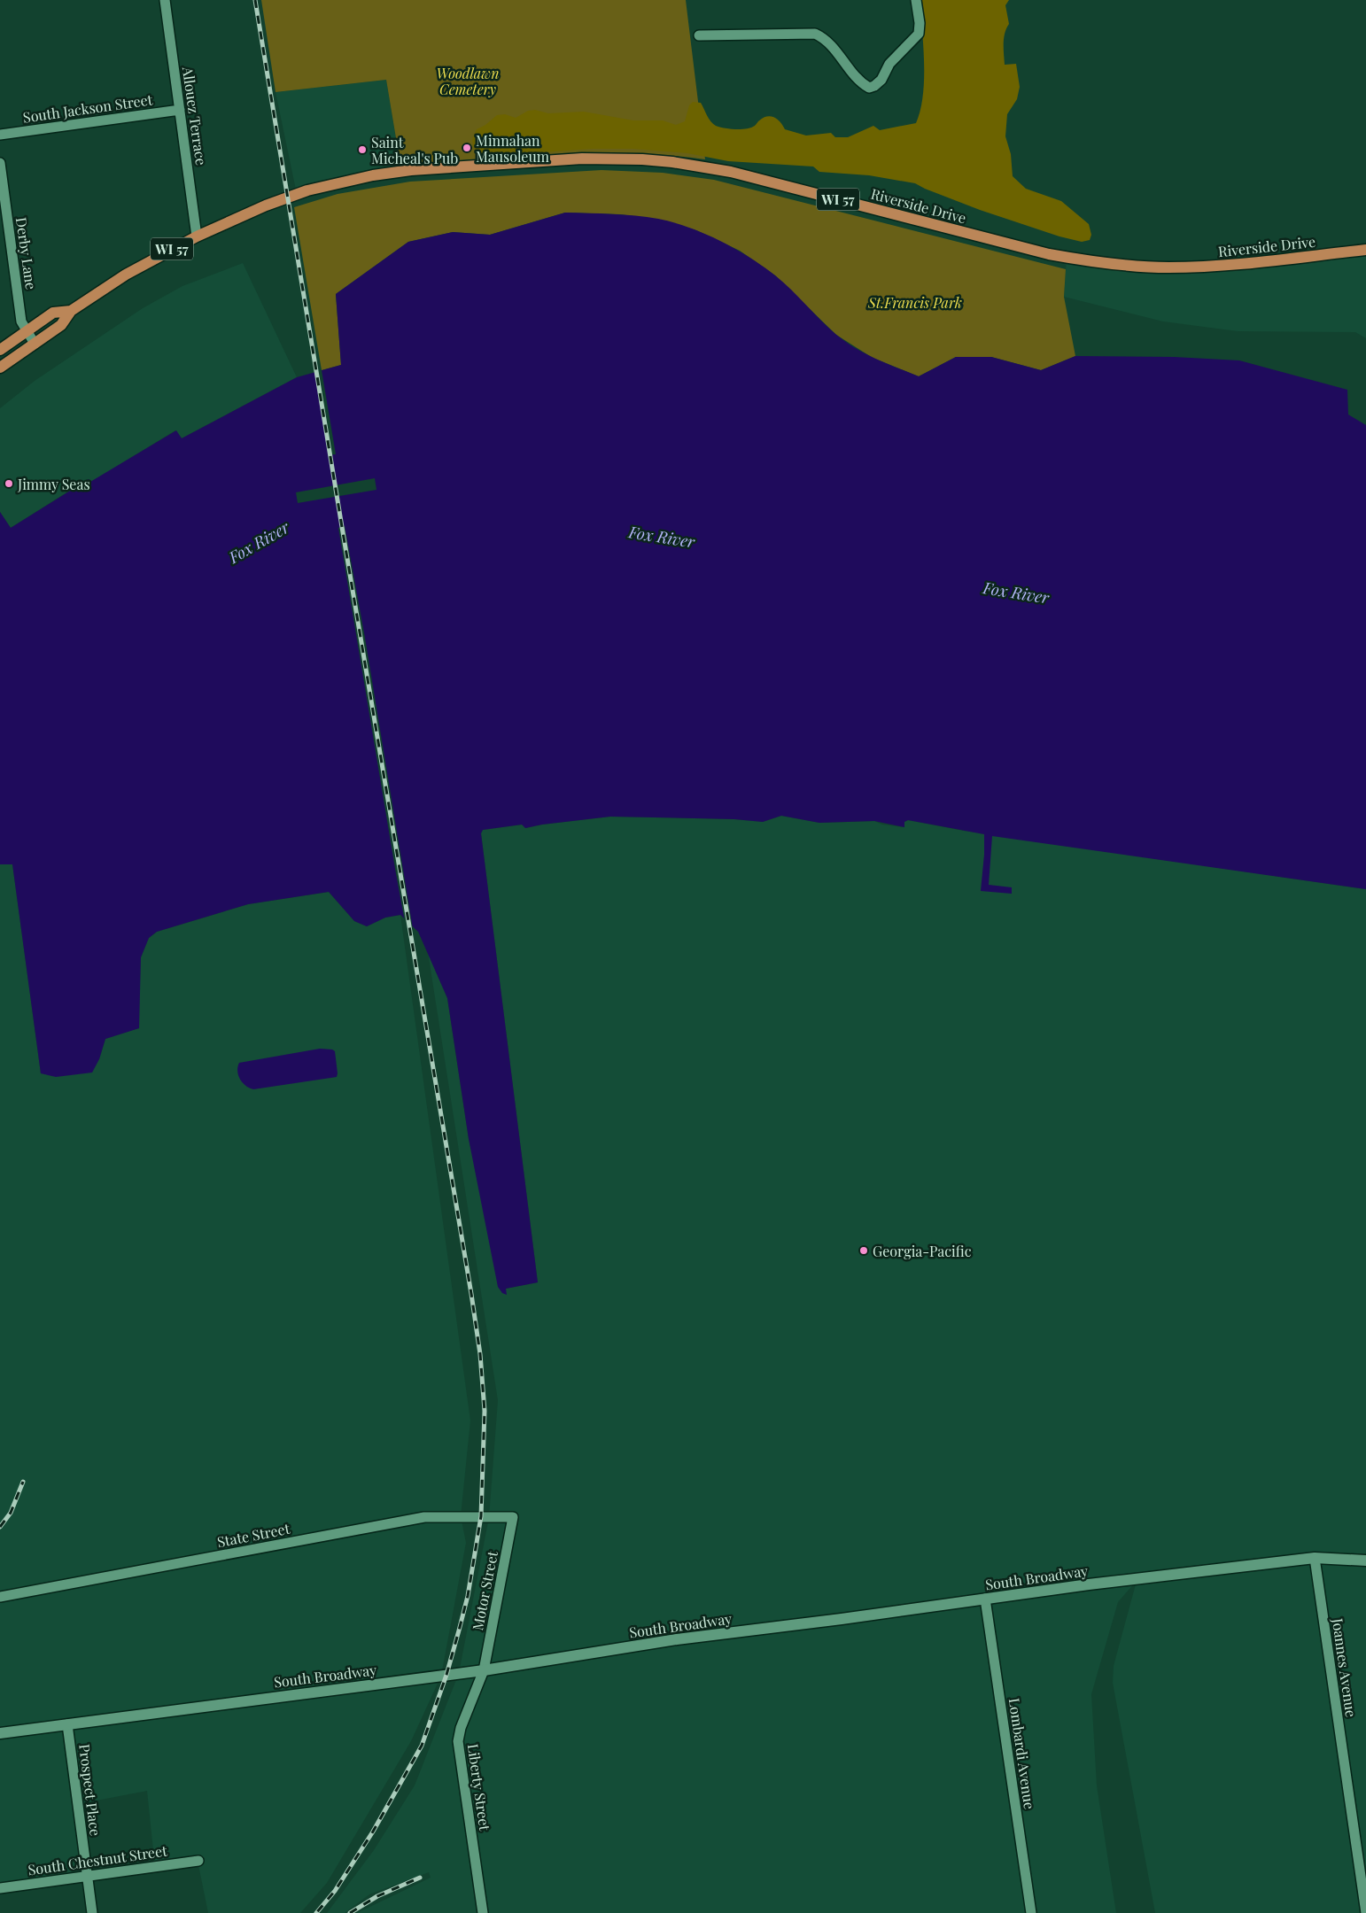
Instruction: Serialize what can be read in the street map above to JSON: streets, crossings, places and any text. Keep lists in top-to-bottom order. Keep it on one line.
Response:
{"streets":{"main road":["WI 57","Riverside Drive"],"street":["South Jackson Street","Allouez Terrace","Derby Lane","State Street","South Broadway","Motor Street","Joannes Avenue","Lombardi Avenue","Liberty Street","Prospect Place","South Chestnut Street"]},"crossings":[["South Jackson Street","Allouez Terrace"],["Allouez Terrace","WI 57"],["Allouez Terrace","Riverside Drive"],["WI 57","Riverside Drive"],["WI 57","Derby Lane"],["State Street","Motor Street"],["South Broadway","Motor Street"],["South Broadway","Joannes Avenue"],["South Broadway","Lombardi Avenue"],["South Broadway","Liberty Street"],["South Broadway","Prospect Place"],["Motor Street","Liberty Street"],["Prospect Place","South Chestnut Street"]],"water":["Fox River"],"parks":["Woodlawn Cemetery","St.Francis Park"],"places":["Minnahan Mausoleum","Saint Micheal's Pub","Jimmy Seas","Georgia-Pacific"]}
